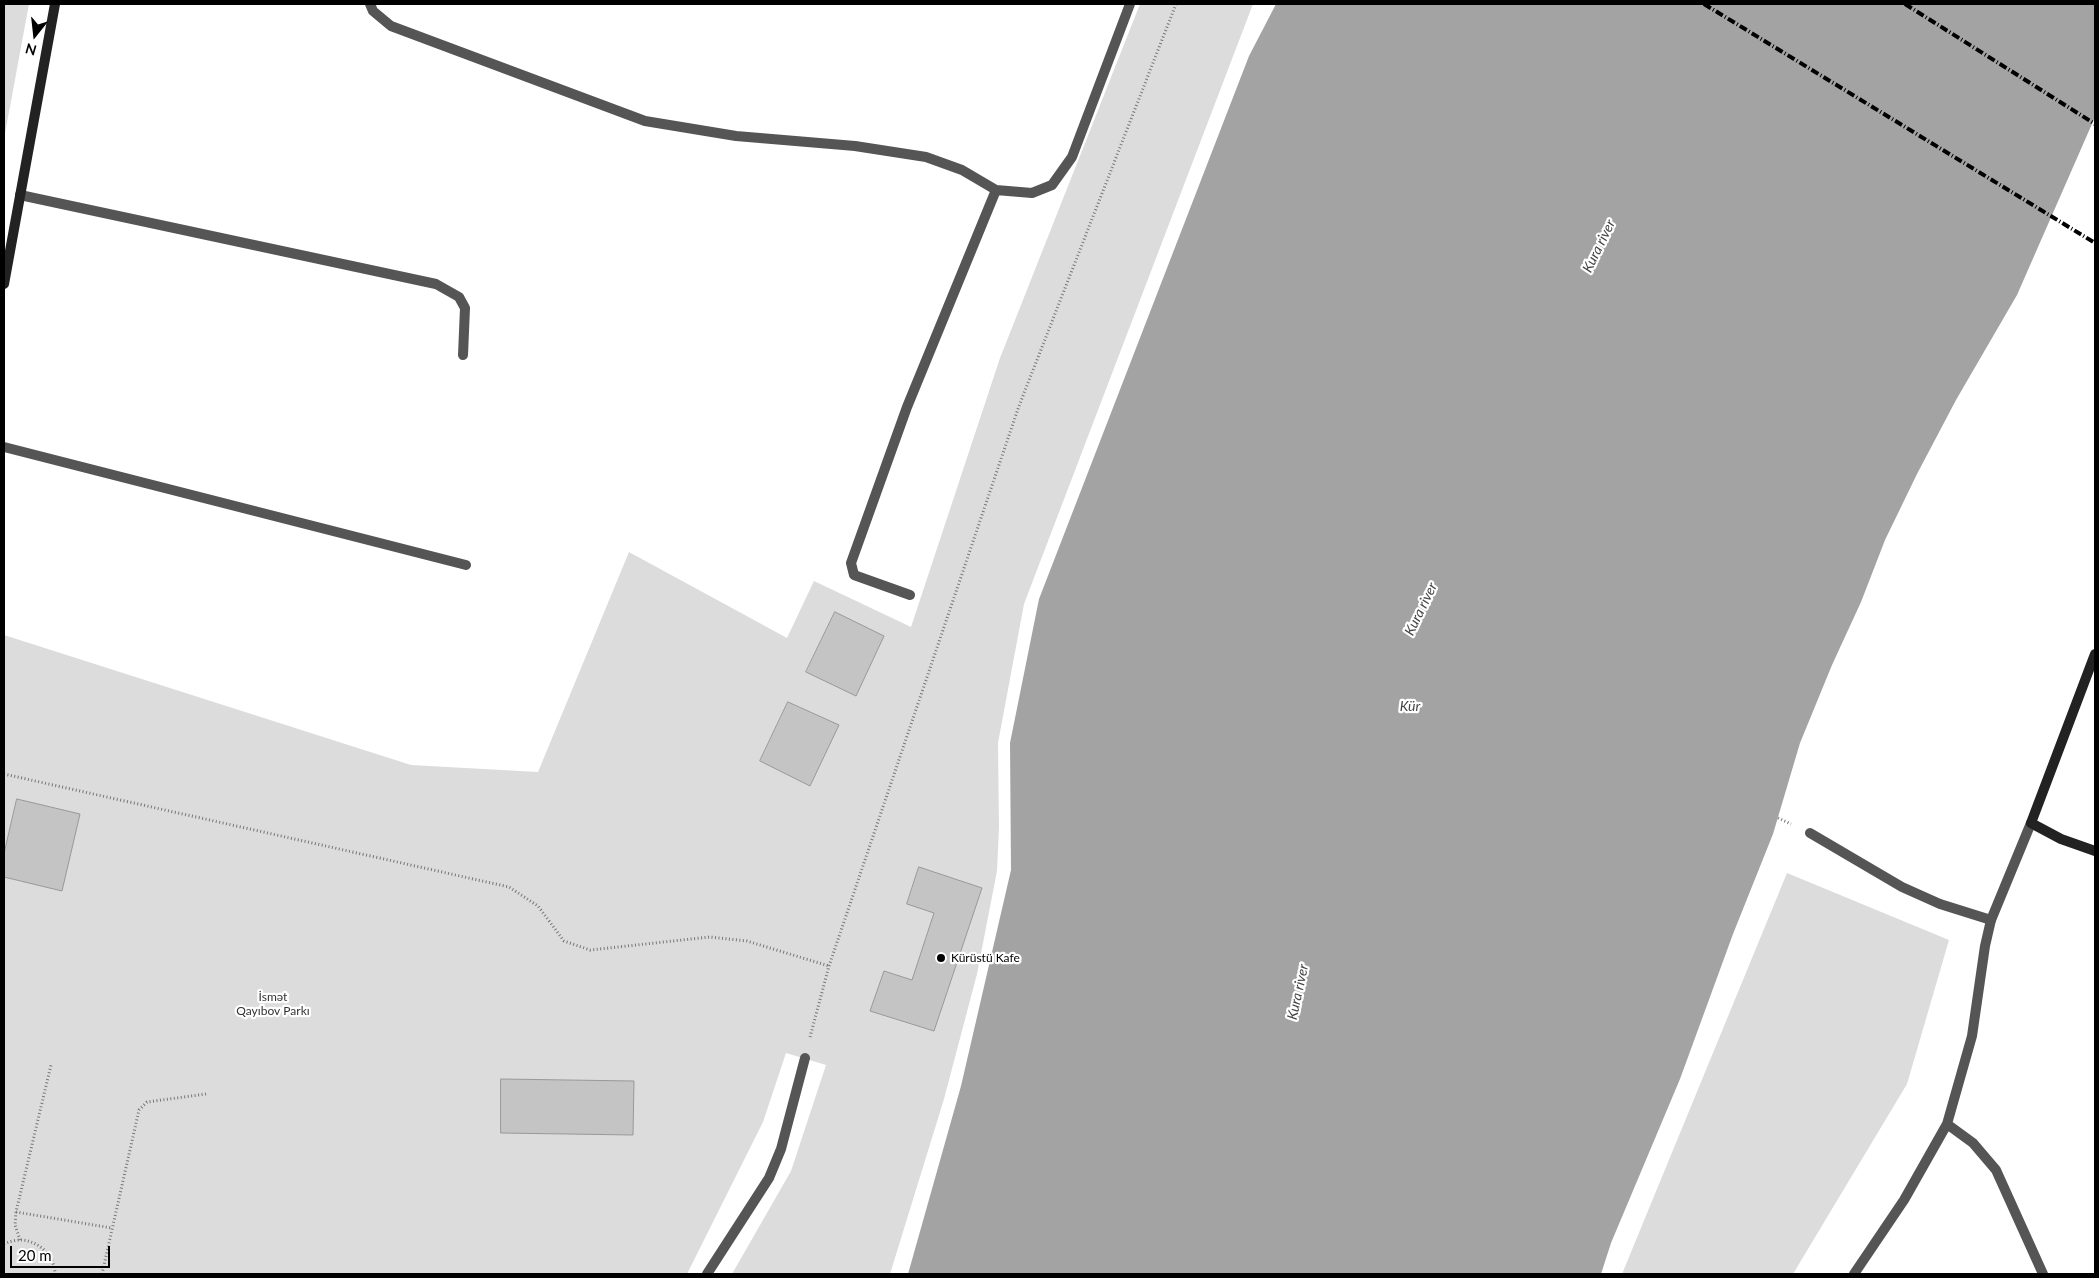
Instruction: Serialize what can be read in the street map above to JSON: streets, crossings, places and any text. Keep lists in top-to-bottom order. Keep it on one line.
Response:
{"water":["Kura river","Kür"],"parks":["İsmət Qayıbov Parkı"],"places":["Kürüstü Kafe"],"scale_bar":"20 m","north":"bottom"}
